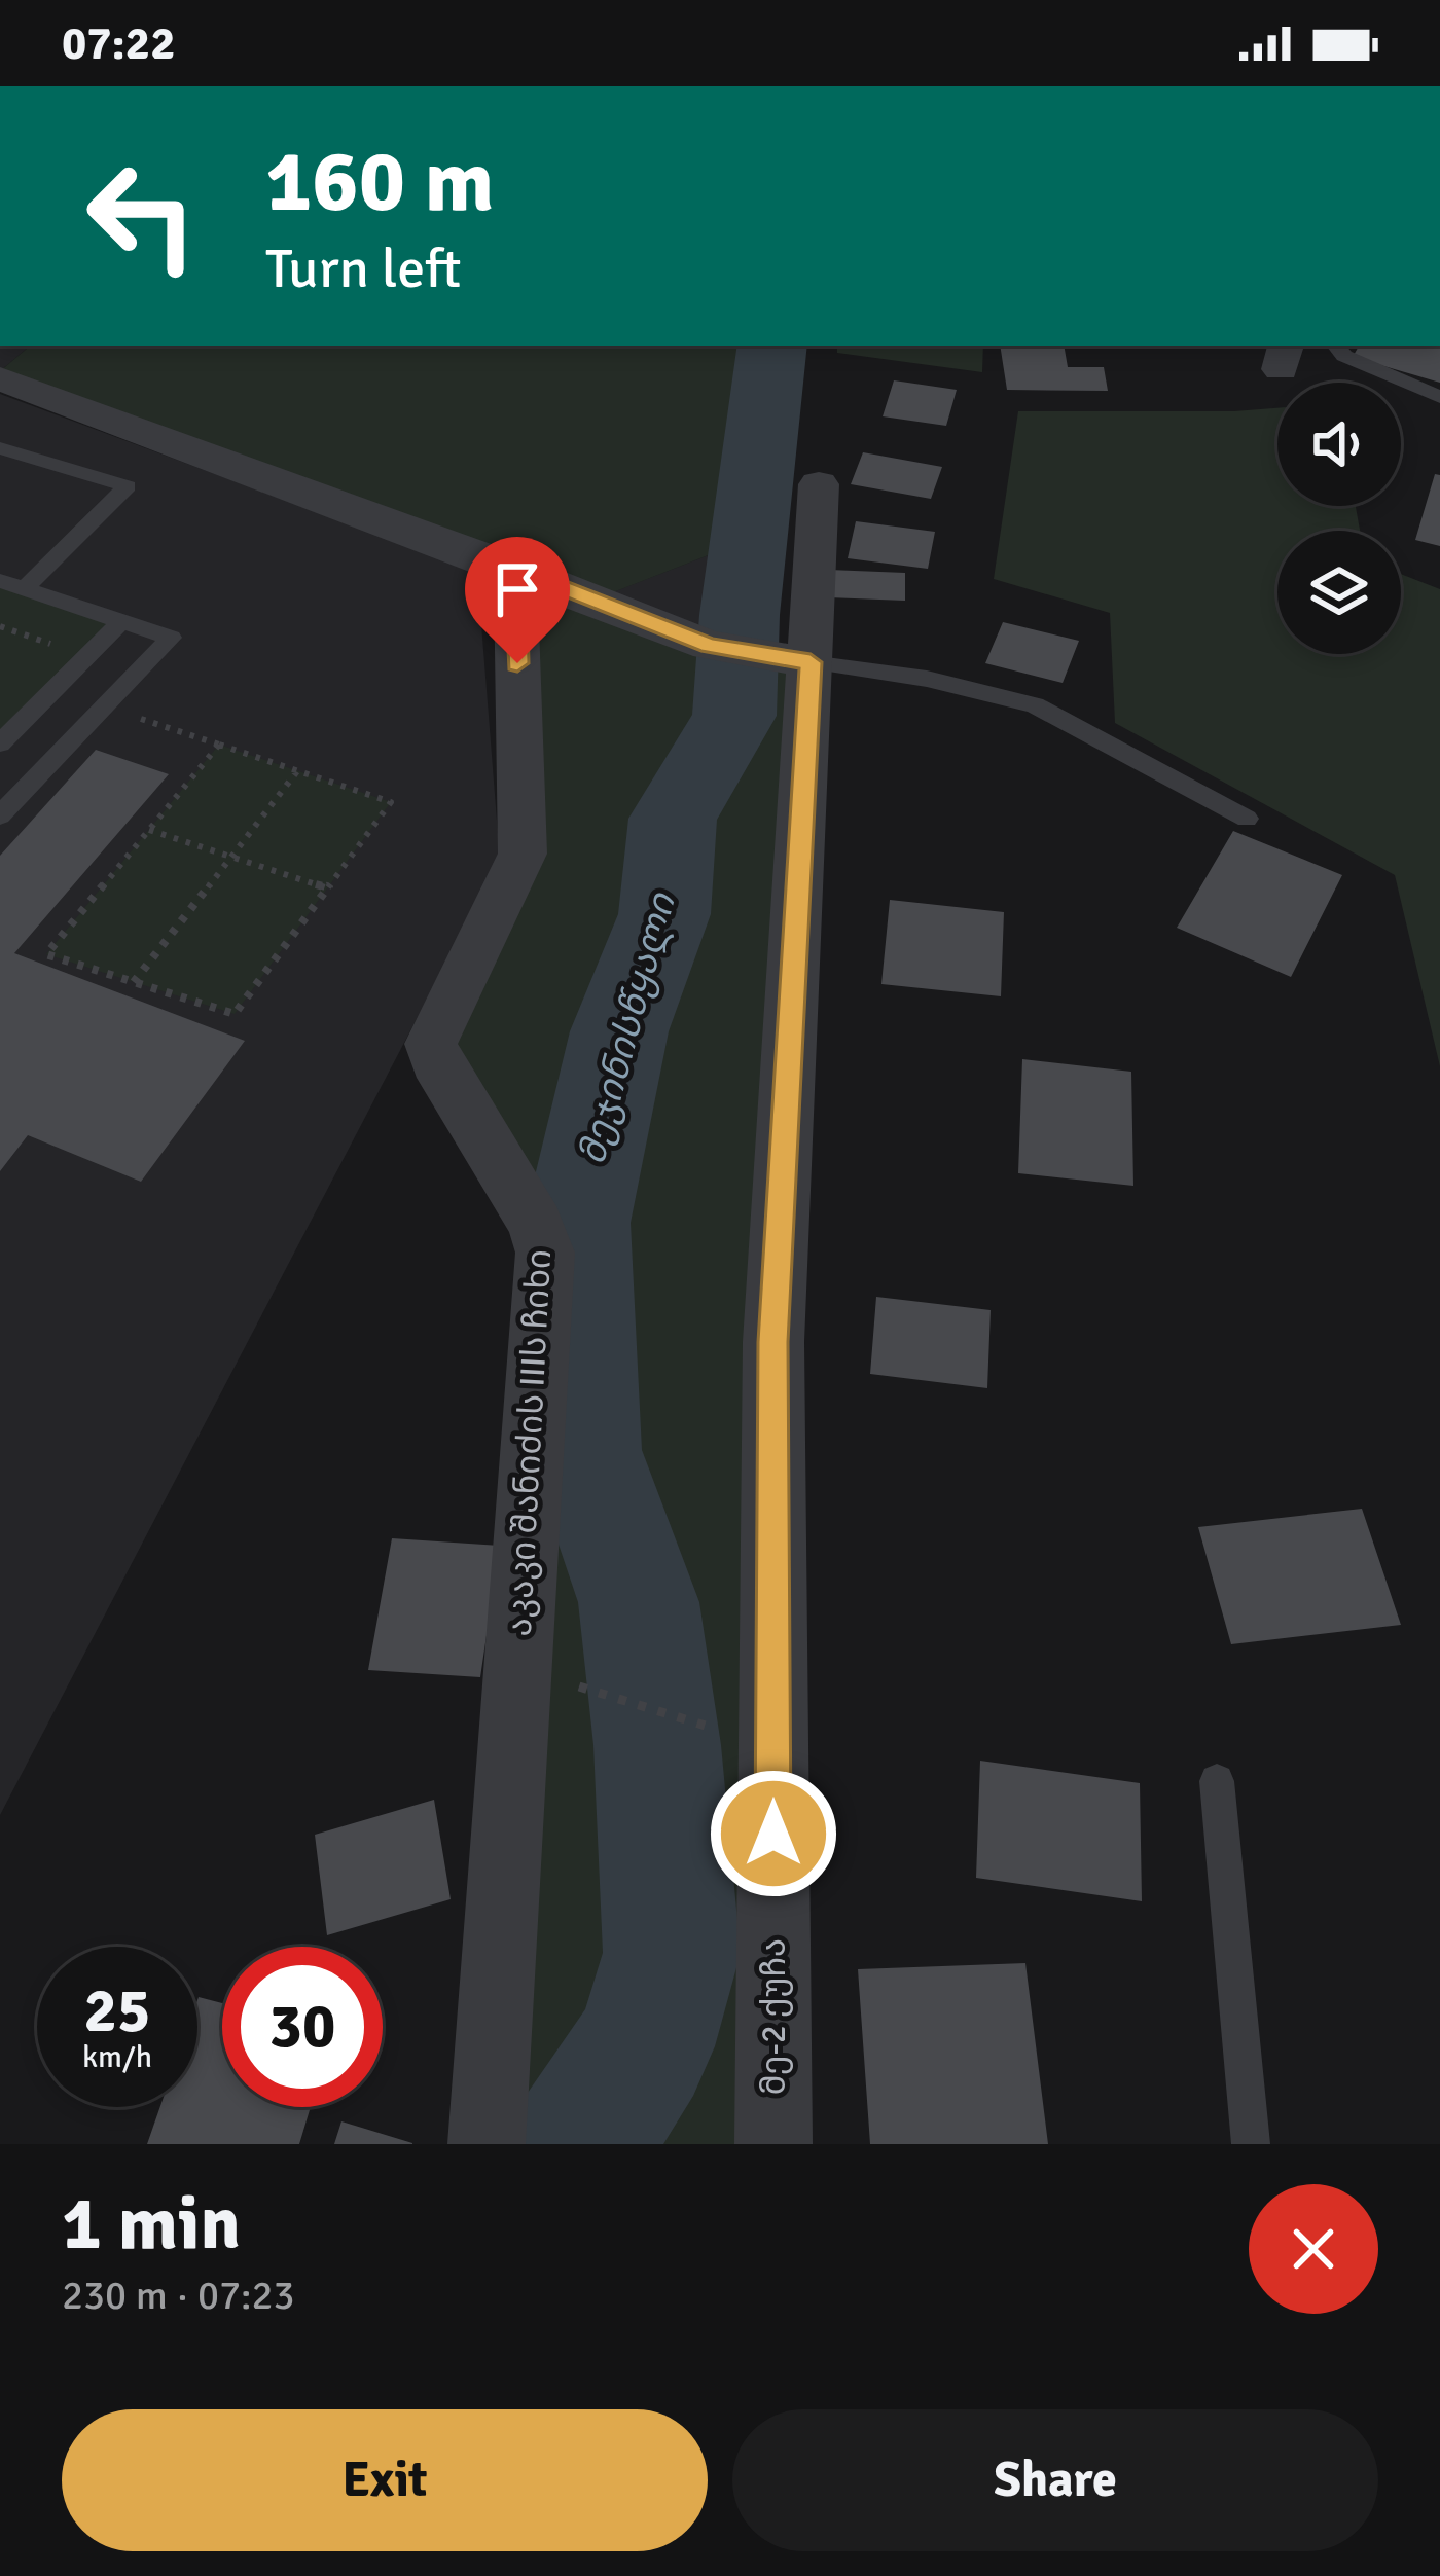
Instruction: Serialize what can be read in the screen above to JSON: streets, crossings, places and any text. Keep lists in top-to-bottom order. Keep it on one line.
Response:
{"streets":{"street":["აკაკი შანიძის IIIს ჩიხი","მე-2 ქუჩა"]},"water":["მეჯინისწყალი"],"page":{"status":"07:22","turn":["160 m","Turn left"],"speed":"25 km/h","limit":"30","heading":["1 min","230 m · 07:23"],"buttons":["Exit","Share"]}}
